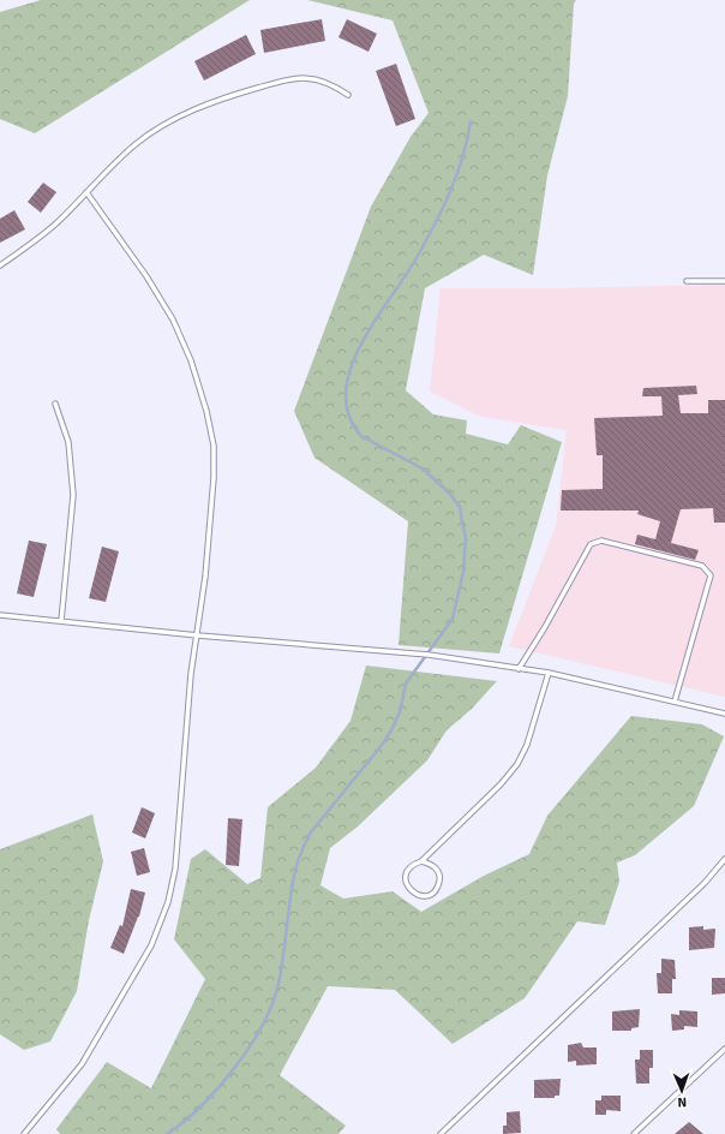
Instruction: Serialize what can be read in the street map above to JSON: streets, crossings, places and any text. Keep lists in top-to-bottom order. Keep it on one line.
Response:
{"north":"bottom"}
